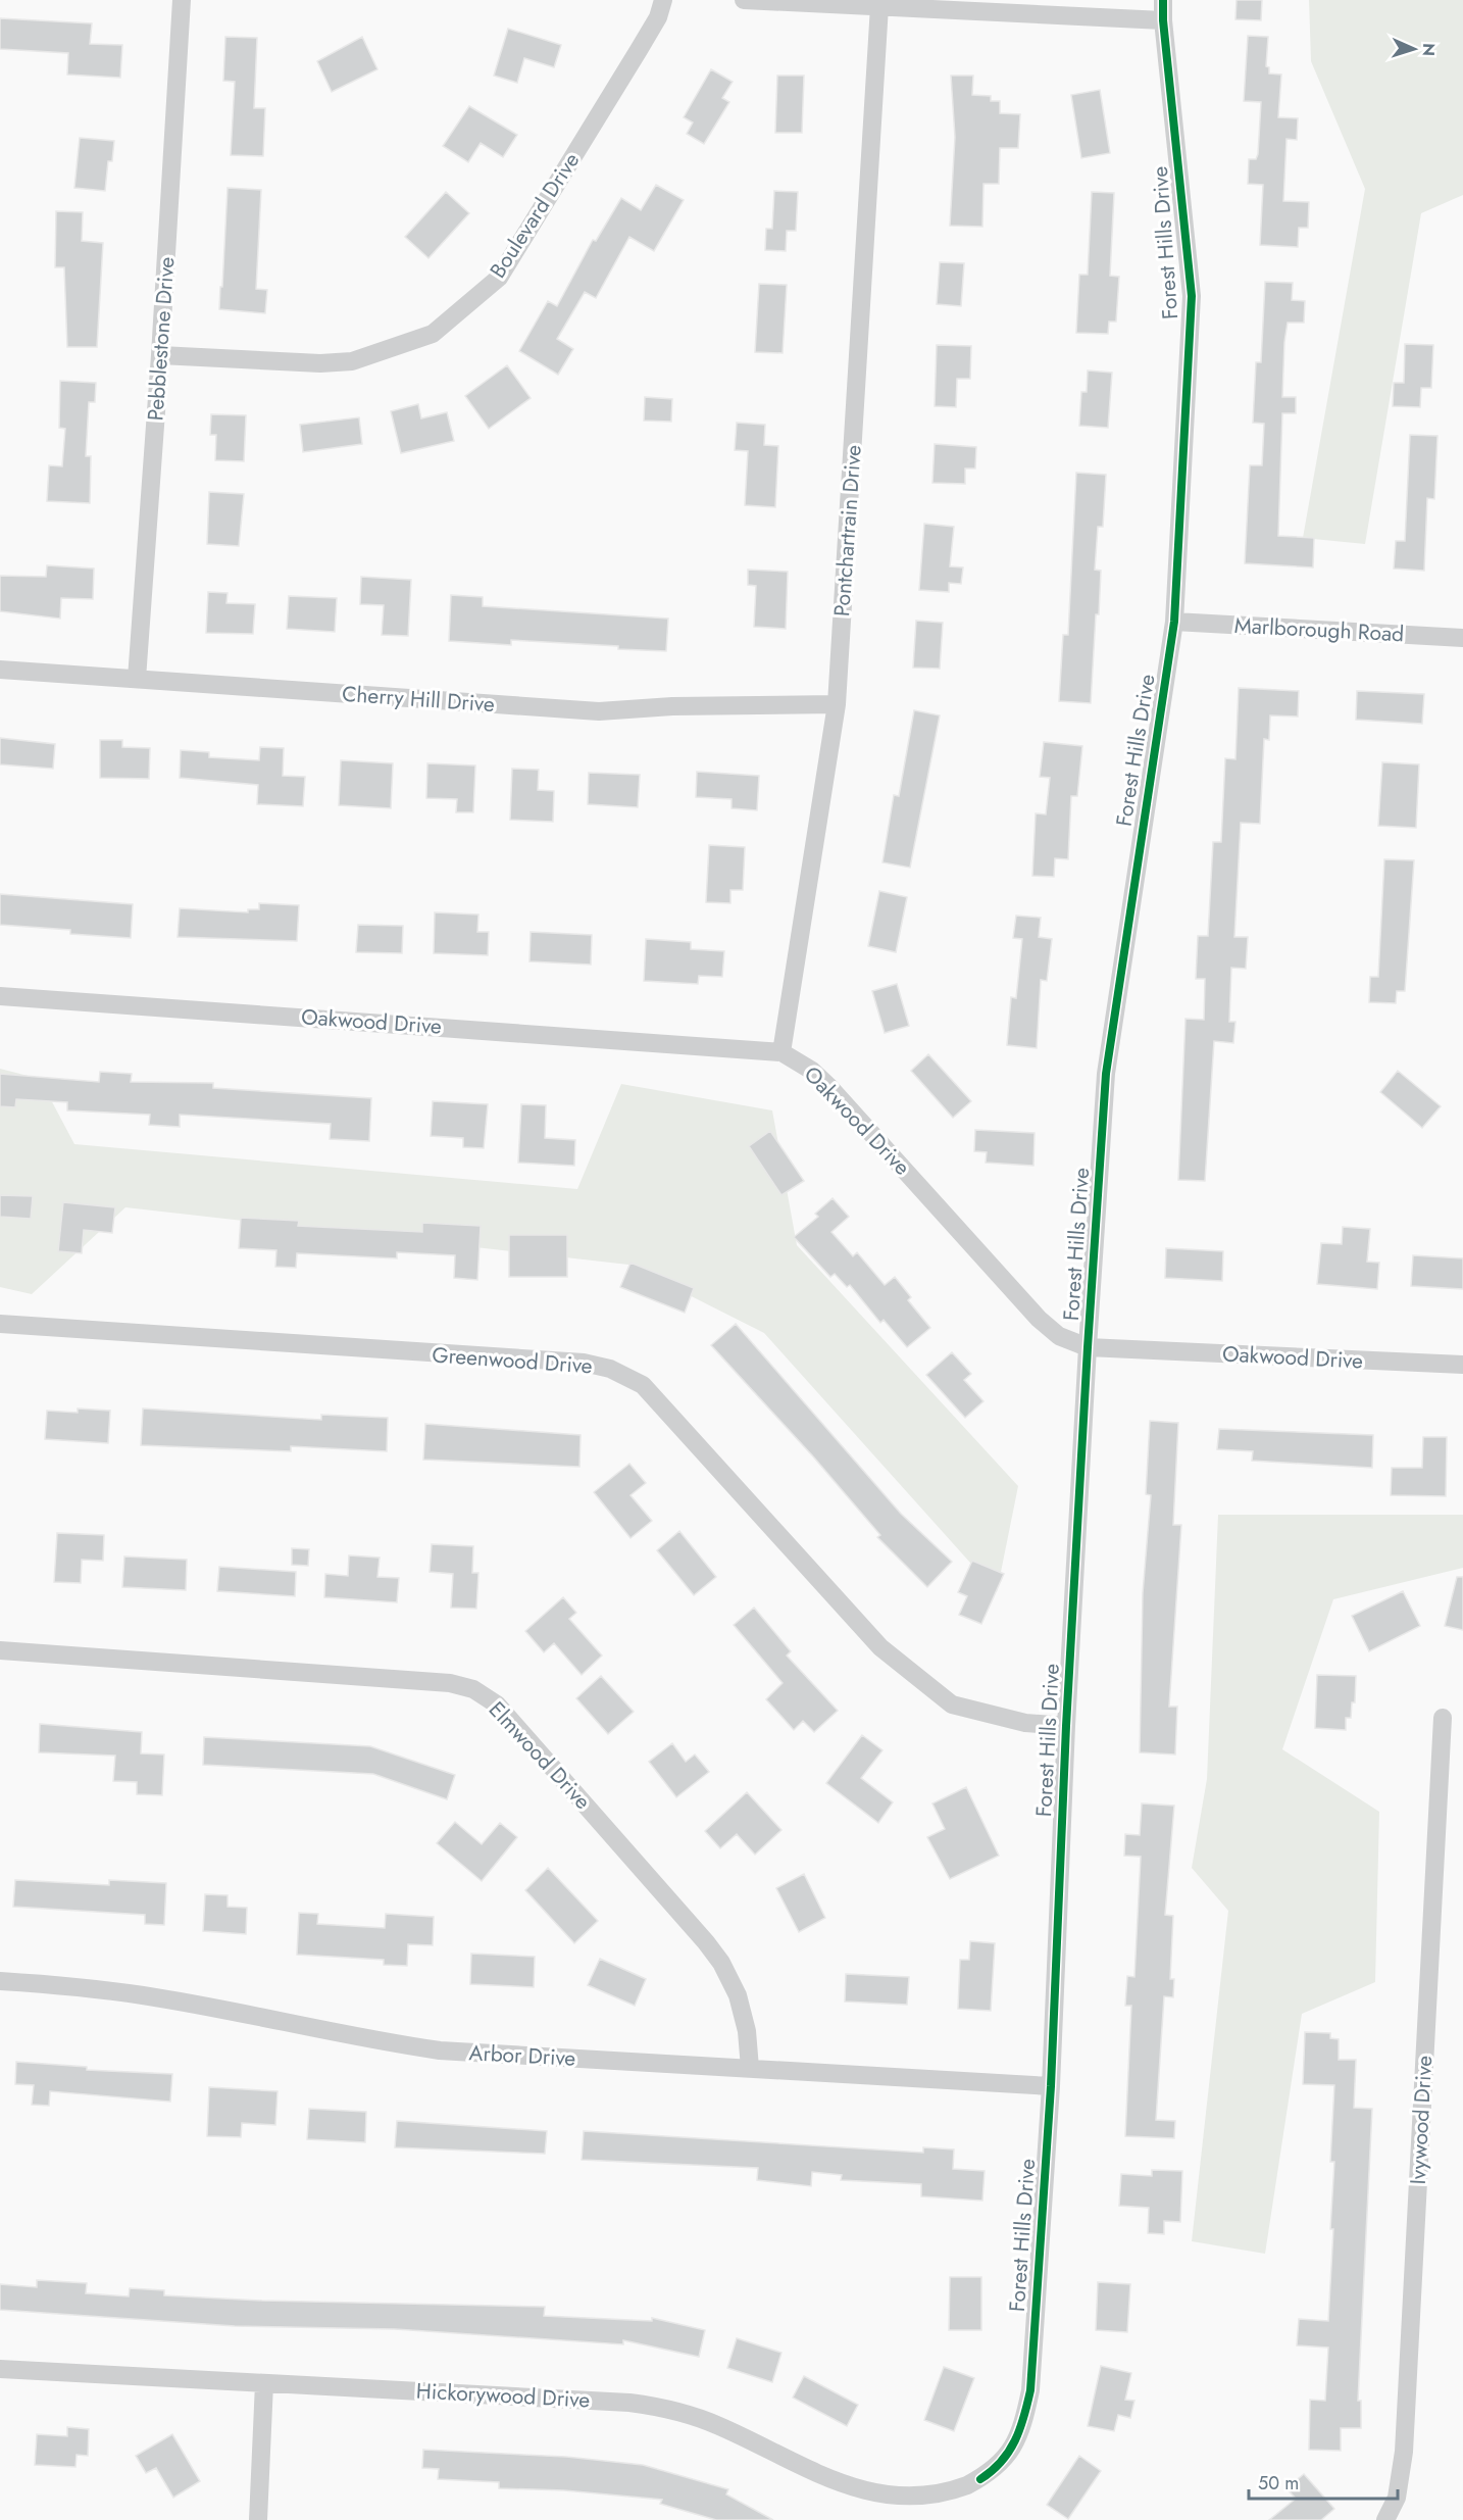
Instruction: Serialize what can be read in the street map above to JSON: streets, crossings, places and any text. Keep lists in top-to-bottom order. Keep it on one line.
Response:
{"streets":{"street":["Boulevard Drive","Forest Hills Drive","Pebblestone Drive","Pontchartrain Drive","Marlborough Road","Cherry Hill Drive","Oakwood Drive","Greenwood Drive","Elmwood Drive","Arbor Drive","Ivywood Drive","Hickorywood Drive"]},"crossings":[["Boulevard Drive","Pebblestone Drive"],["Forest Hills Drive","Marlborough Road"],["Forest Hills Drive","Oakwood Drive"],["Forest Hills Drive","Greenwood Drive"],["Forest Hills Drive","Arbor Drive"],["Forest Hills Drive","Hickorywood Drive"],["Pebblestone Drive","Cherry Hill Drive"],["Pontchartrain Drive","Cherry Hill Drive"],["Pontchartrain Drive","Oakwood Drive"],["Elmwood Drive","Arbor Drive"]],"scale_bar":"50 m","north":"right"}
